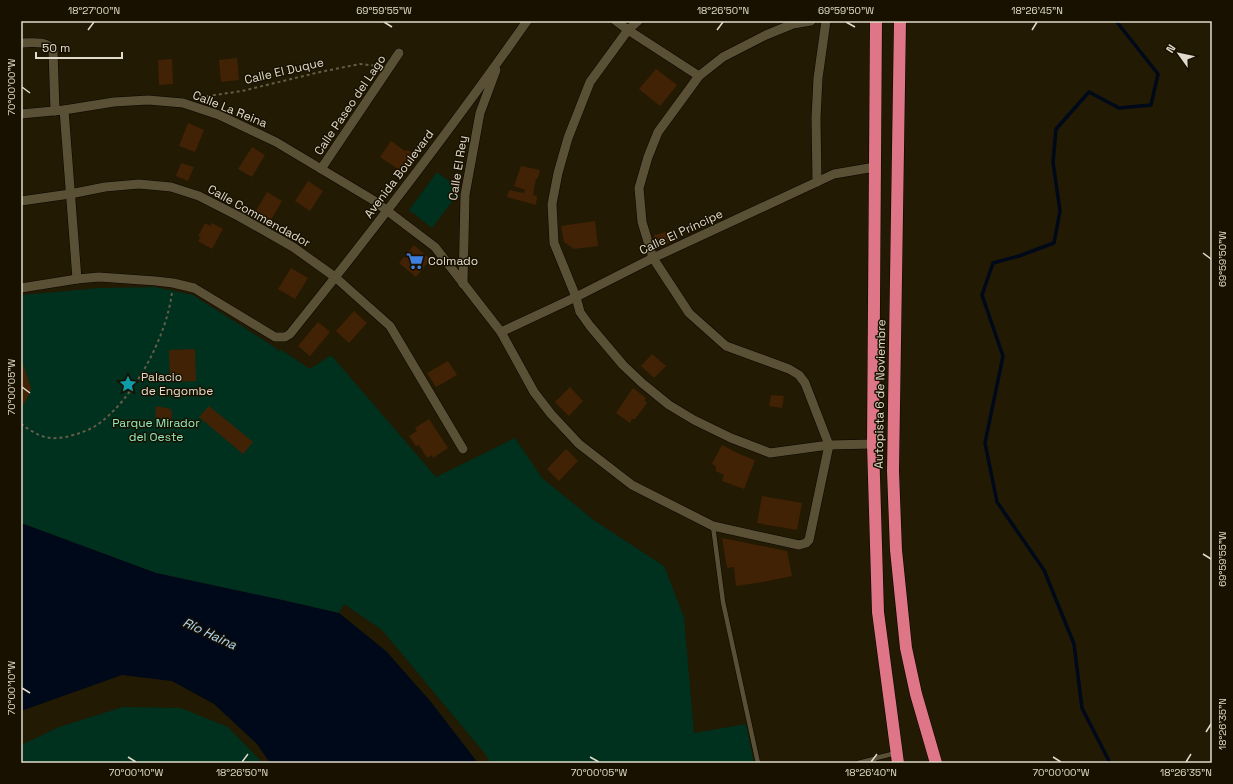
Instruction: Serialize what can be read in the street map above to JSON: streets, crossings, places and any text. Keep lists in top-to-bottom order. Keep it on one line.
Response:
{"streets":{"highway":["Autopista 6 de Noviembre"],"street":["Calle Paseo del Lago","Calle La Reina","Calle El Rey","Avenida Boulevard","Calle Commendador","Calle El Príncipe"],"path":["Calle El Duque"]},"crossings":[["Calle El Duque","Calle Paseo del Lago"],["Calle El Duque","Calle La Reina"],["Calle Paseo del Lago","Calle La Reina"],["Calle La Reina","Calle El Rey"],["Calle La Reina","Avenida Boulevard"],["Calle La Reina","Calle El Príncipe"],["Calle El Rey","Avenida Boulevard"],["Avenida Boulevard","Calle Commendador"],["Calle El Príncipe","Autopista 6 de Noviembre"]],"water":["Río Haina"],"parks":["Parque Mirador del Oeste"],"places":{"supermarket":["Colmado"],"place":["Palacio de Engombe"]},"scale_bar":"50 m","north":"top left","coordinates":["18°27'00\"N","69°59'55\"W","18°26'50\"N","69°59'50\"W","18°26'45\"N","70°00'00\"W","70°00'05\"W","70°00'10\"W","18°26'35\"N","18°26'40\"N"]}
